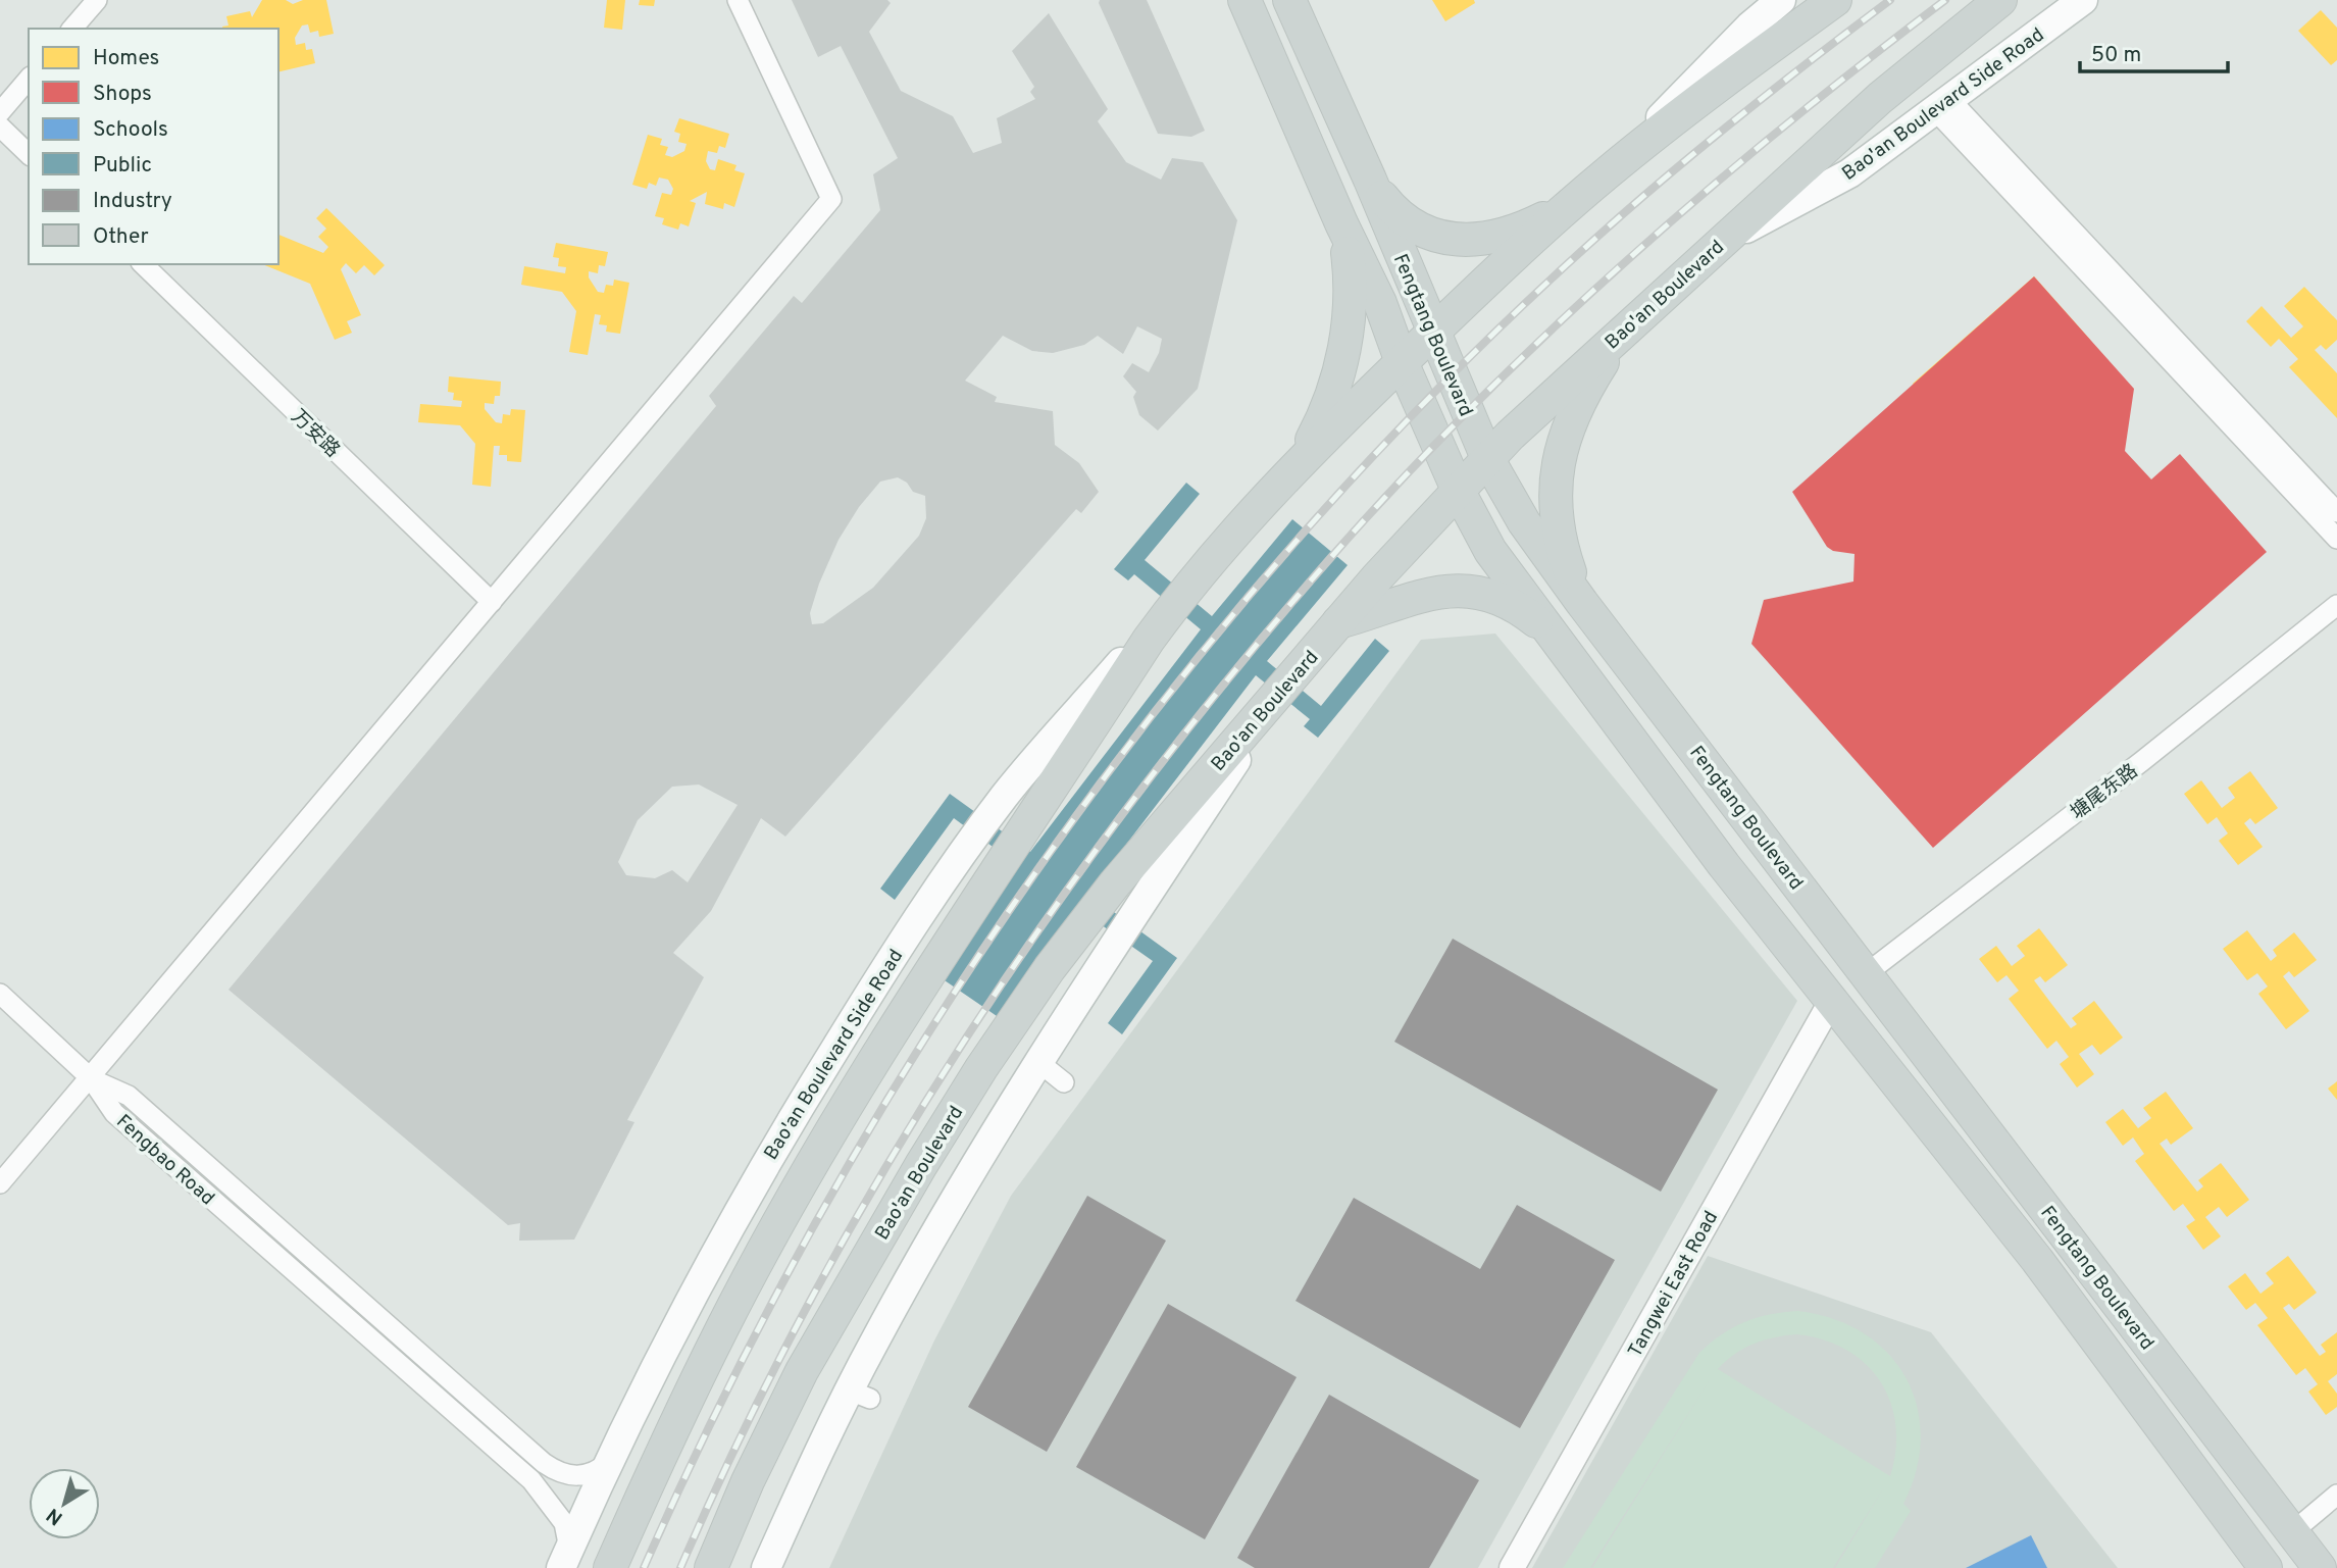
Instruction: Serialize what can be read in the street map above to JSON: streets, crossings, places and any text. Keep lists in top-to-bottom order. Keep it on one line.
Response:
{"streets":{"main road":["Bao'an Boulevard Side Road","Bao'an Boulevard","Fengtang Boulevard"],"street":["万安路","塘尾东路","Fengbao Road","Tangwei East Road"]},"crossings":[["Bao'an Boulevard Side Road","Bao'an Boulevard"],["Bao'an Boulevard Side Road","Fengbao Road"],["Bao'an Boulevard","Fengtang Boulevard"],["Fengtang Boulevard","塘尾东路"],["Fengtang Boulevard","Tangwei East Road"]],"legend":["Homes","Shops","Schools","Public","Industry","Other"],"scale_bar":"50 m","north":"bottom left"}
